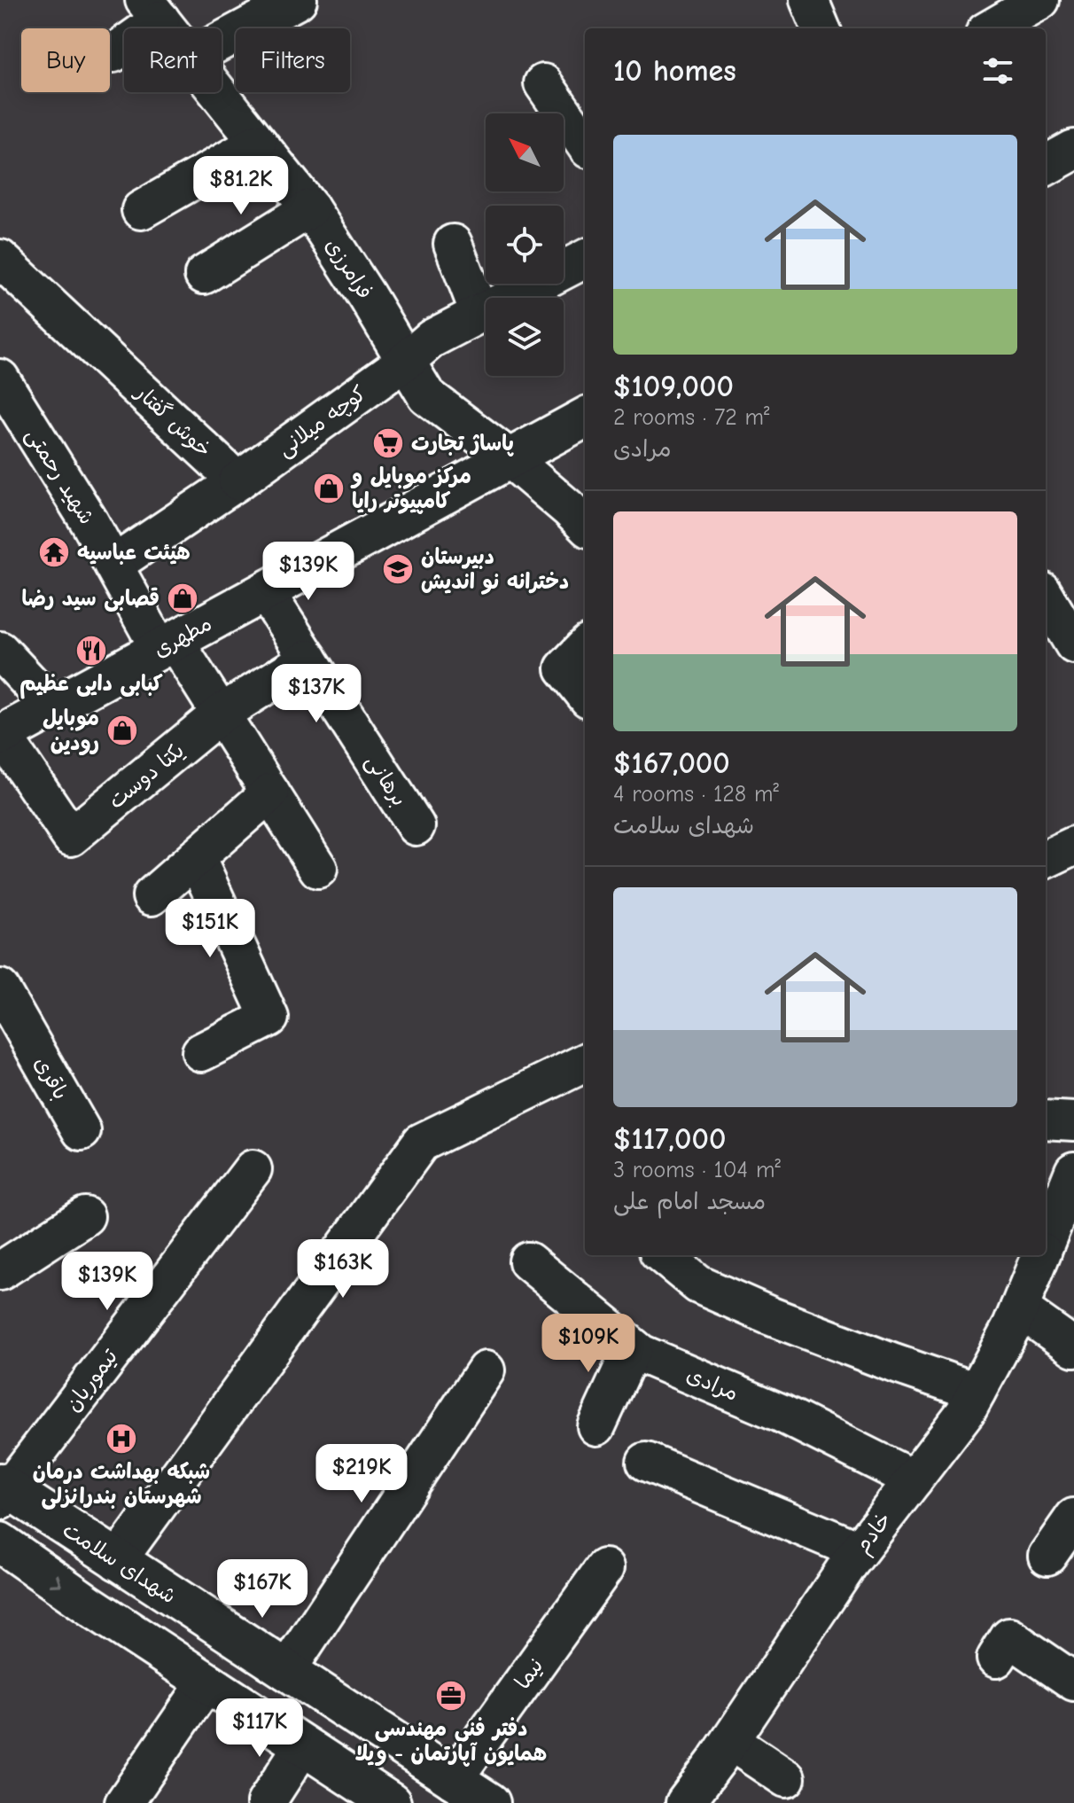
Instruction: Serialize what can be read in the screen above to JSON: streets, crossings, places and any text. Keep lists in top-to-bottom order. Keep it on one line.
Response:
{"streets":{"main road":["مطهری","شهدای سلامت"],"street":["فرامرزی","خوش گفتار","کوچه میلانی","شهید رحمتی","یکتا دوست","برهانی","باقری","تیموریان","مرادی","خادم","نیما"]},"crossings":[["فرامرزی","کوچه میلانی"],["فرامرزی","مطهری"],["خوش گفتار","کوچه میلانی"],["شهید رحمتی","مطهری"],["شهید رحمتی","یکتا دوست"],["مطهری","یکتا دوست"],["مطهری","برهانی"],["یکتا دوست","برهانی"],["تیموریان","شهدای سلامت"],["مرادی","خادم"],["شهدای سلامت","نیما"]],"places":{"supermarket":["پاساژ تجارت"],"shop":["مرکز موبایل و کامپیوتر رایا","قصابی سید رضا","موبایل رودین"],"temple":["هیئت عباسیه"],"school or university":["دبیرستان دخترانه نو اندیش"],"restaurant":["کبابی دایی عظیم"],"hospital":["شبکه بهداشت درمان شهرستان بندرانزلی"],"office":["دفتر فنی مهندسی همایون آپارتمان - ویلا"]},"north":"top left","page":{"chip":["Buy","Rent","Filters"],"heading":"10 homes","list":[{"name":"$109,000","note":"2 rooms · 72 m² · مرادی"},{"name":"$167,000","note":"4 rooms · 128 m² · شهدای سلامت"},{"name":"$117,000","note":"3 rooms · 104 m² · مسجد امام علی"}],"price":["$81.2K","$139K","$137K","$151K","$163K","$139K","$109K","$219K","$167K","$117K"]}}
